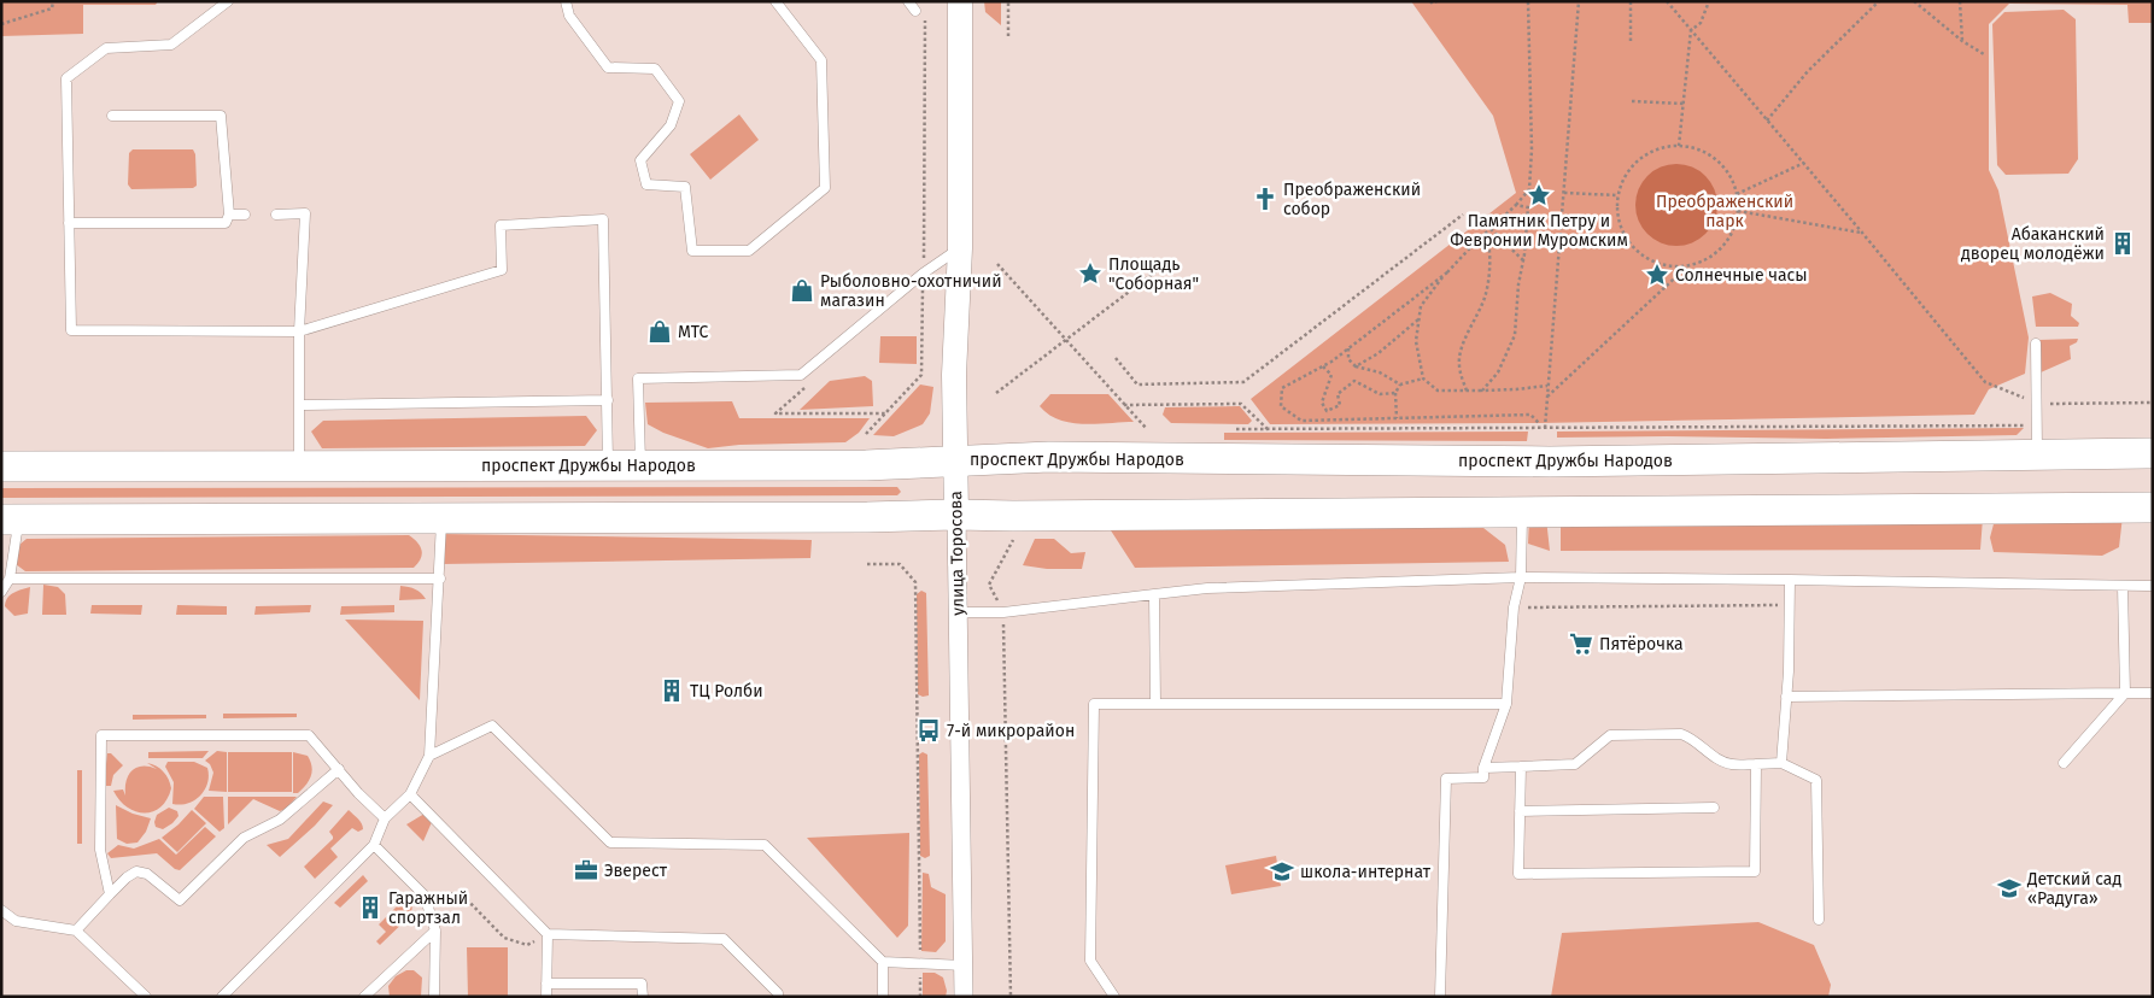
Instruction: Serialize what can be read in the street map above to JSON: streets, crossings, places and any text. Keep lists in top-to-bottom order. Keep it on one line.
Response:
{"streets":{"main road":["проспект Дружбы Народов"],"street":["улица Торосова"]},"crossings":[["проспект Дружбы Народов","улица Торосова"]],"parks":["Преображенский парк"],"places":{"place":["Памятник Петру и Февронии Муромским","Площадь \"Соборная\"","Солнечные часы"],"church":["Преображенский собор"],"building":["Абаканский дворец молодёжи","ТЦ Ролби","Гаражный спортзал"],"shop":["Рыболовно-охотничий магазин","МТС"],"supermarket":["Пятёрочка"],"bus stop":["7-й микрорайон"],"office":["Эверест"],"school or university":["школа-интернат","Детский сад «Радуга»"]}}
